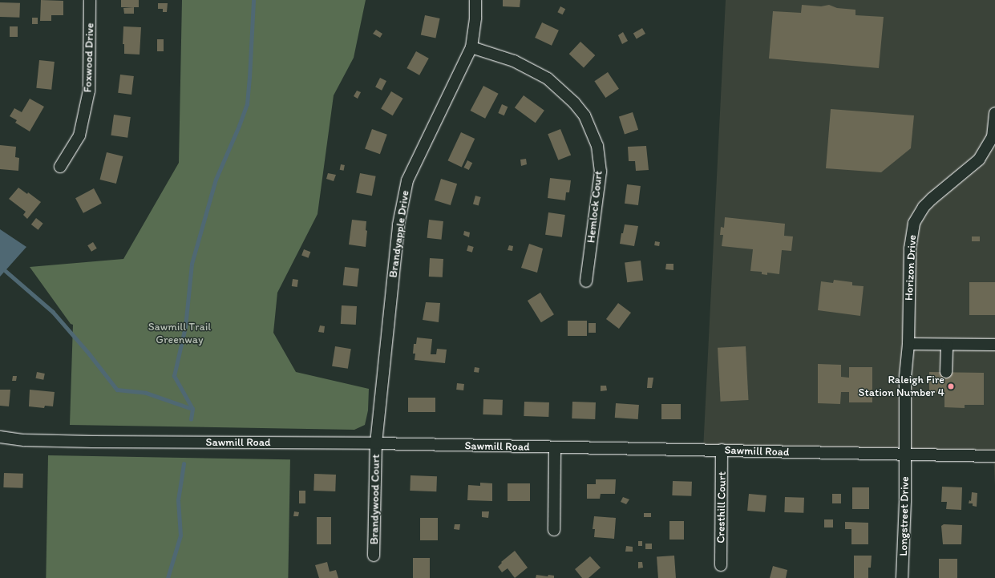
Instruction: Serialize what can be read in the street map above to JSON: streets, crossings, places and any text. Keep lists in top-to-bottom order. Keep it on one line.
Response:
{"streets":{"street":["Foxwood Drive","Hemlock Court","Brandyapple Drive","Horizon Drive","Sawmill Road","Brandywood Court","Cresthill Court","Longstreet Drive"]},"crossings":[["Hemlock Court","Brandyapple Drive"],["Brandyapple Drive","Sawmill Road"],["Brandyapple Drive","Brandywood Court"],["Horizon Drive","Sawmill Road"],["Horizon Drive","Longstreet Drive"],["Sawmill Road","Brandywood Court"],["Sawmill Road","Cresthill Court"],["Sawmill Road","Longstreet Drive"]],"parks":["Sawmill Trail Greenway"],"places":["Raleigh Fire Station Number 4"]}
